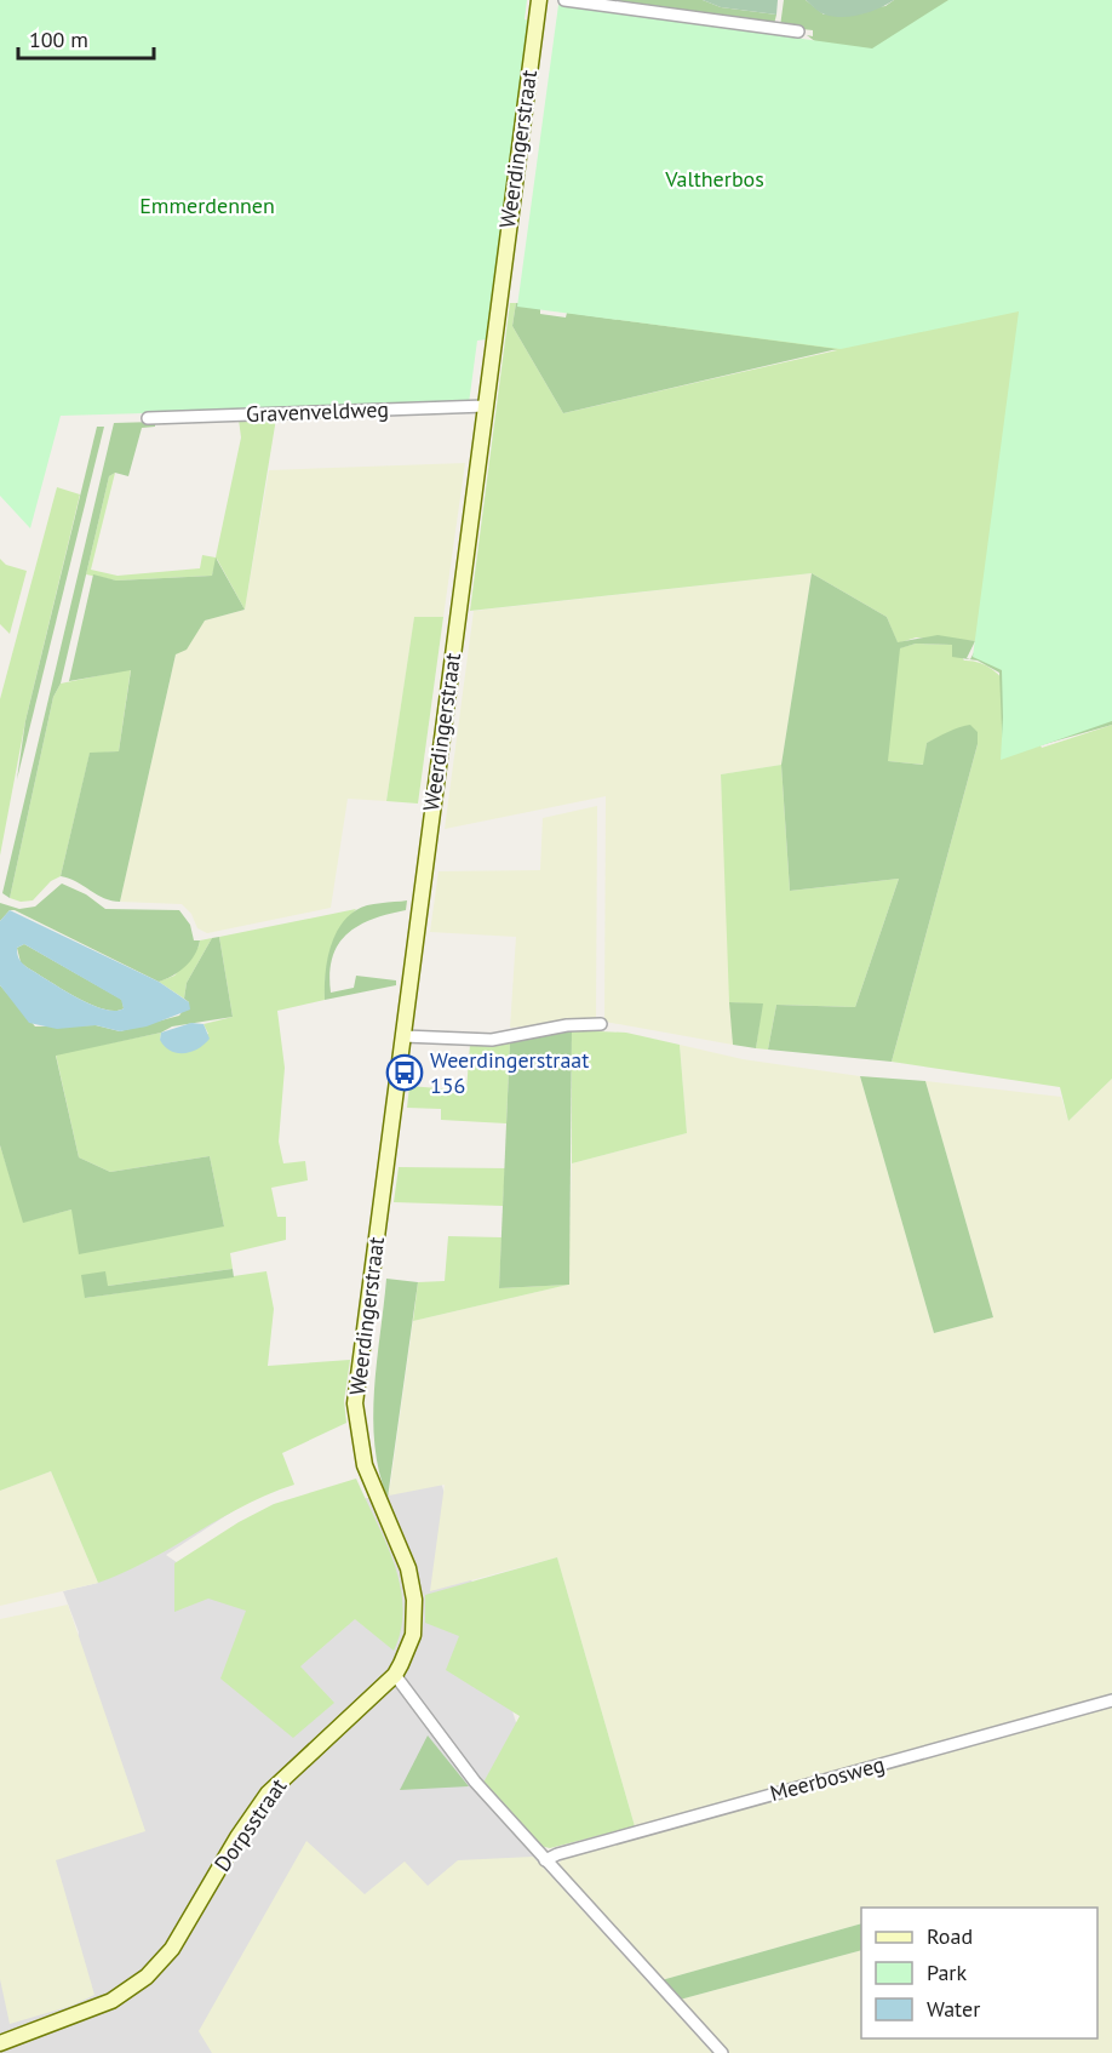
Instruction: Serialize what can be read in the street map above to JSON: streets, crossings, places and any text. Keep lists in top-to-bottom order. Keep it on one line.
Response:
{"streets":{"main road":["Weerdingerstraat","Dorpsstraat"],"street":["Gravenveldweg","Meerbosweg"]},"crossings":[["Weerdingerstraat","Gravenveldweg"],["Weerdingerstraat","Dorpsstraat"]],"parks":["Valtherbos","Emmerdennen"],"places":{"bus stop":["Weerdingerstraat 156"]},"legend":["Road","Park","Water"],"scale_bar":"100 m"}
